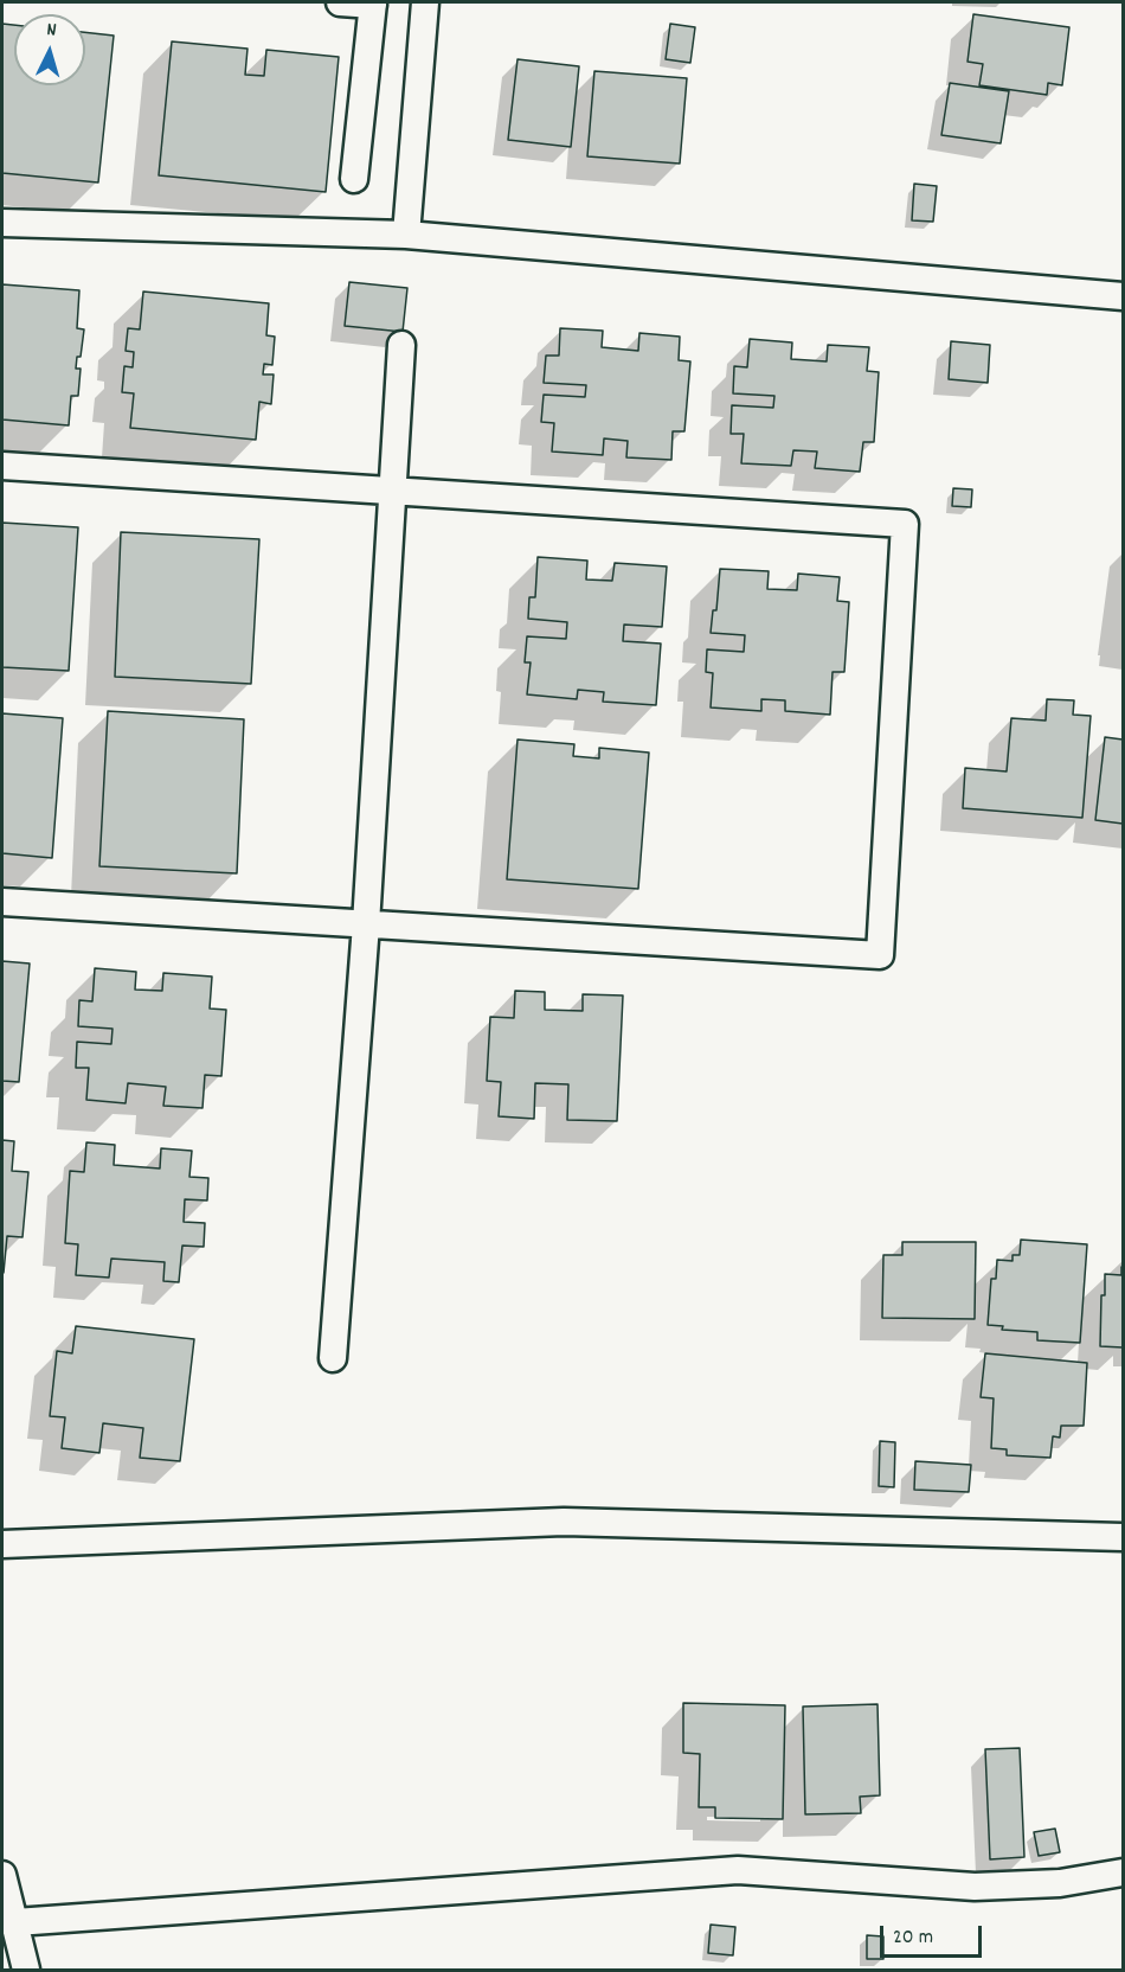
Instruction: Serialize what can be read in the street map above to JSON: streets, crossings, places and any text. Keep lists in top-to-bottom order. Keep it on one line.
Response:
{"scale_bar":"20 m","north":"top"}
